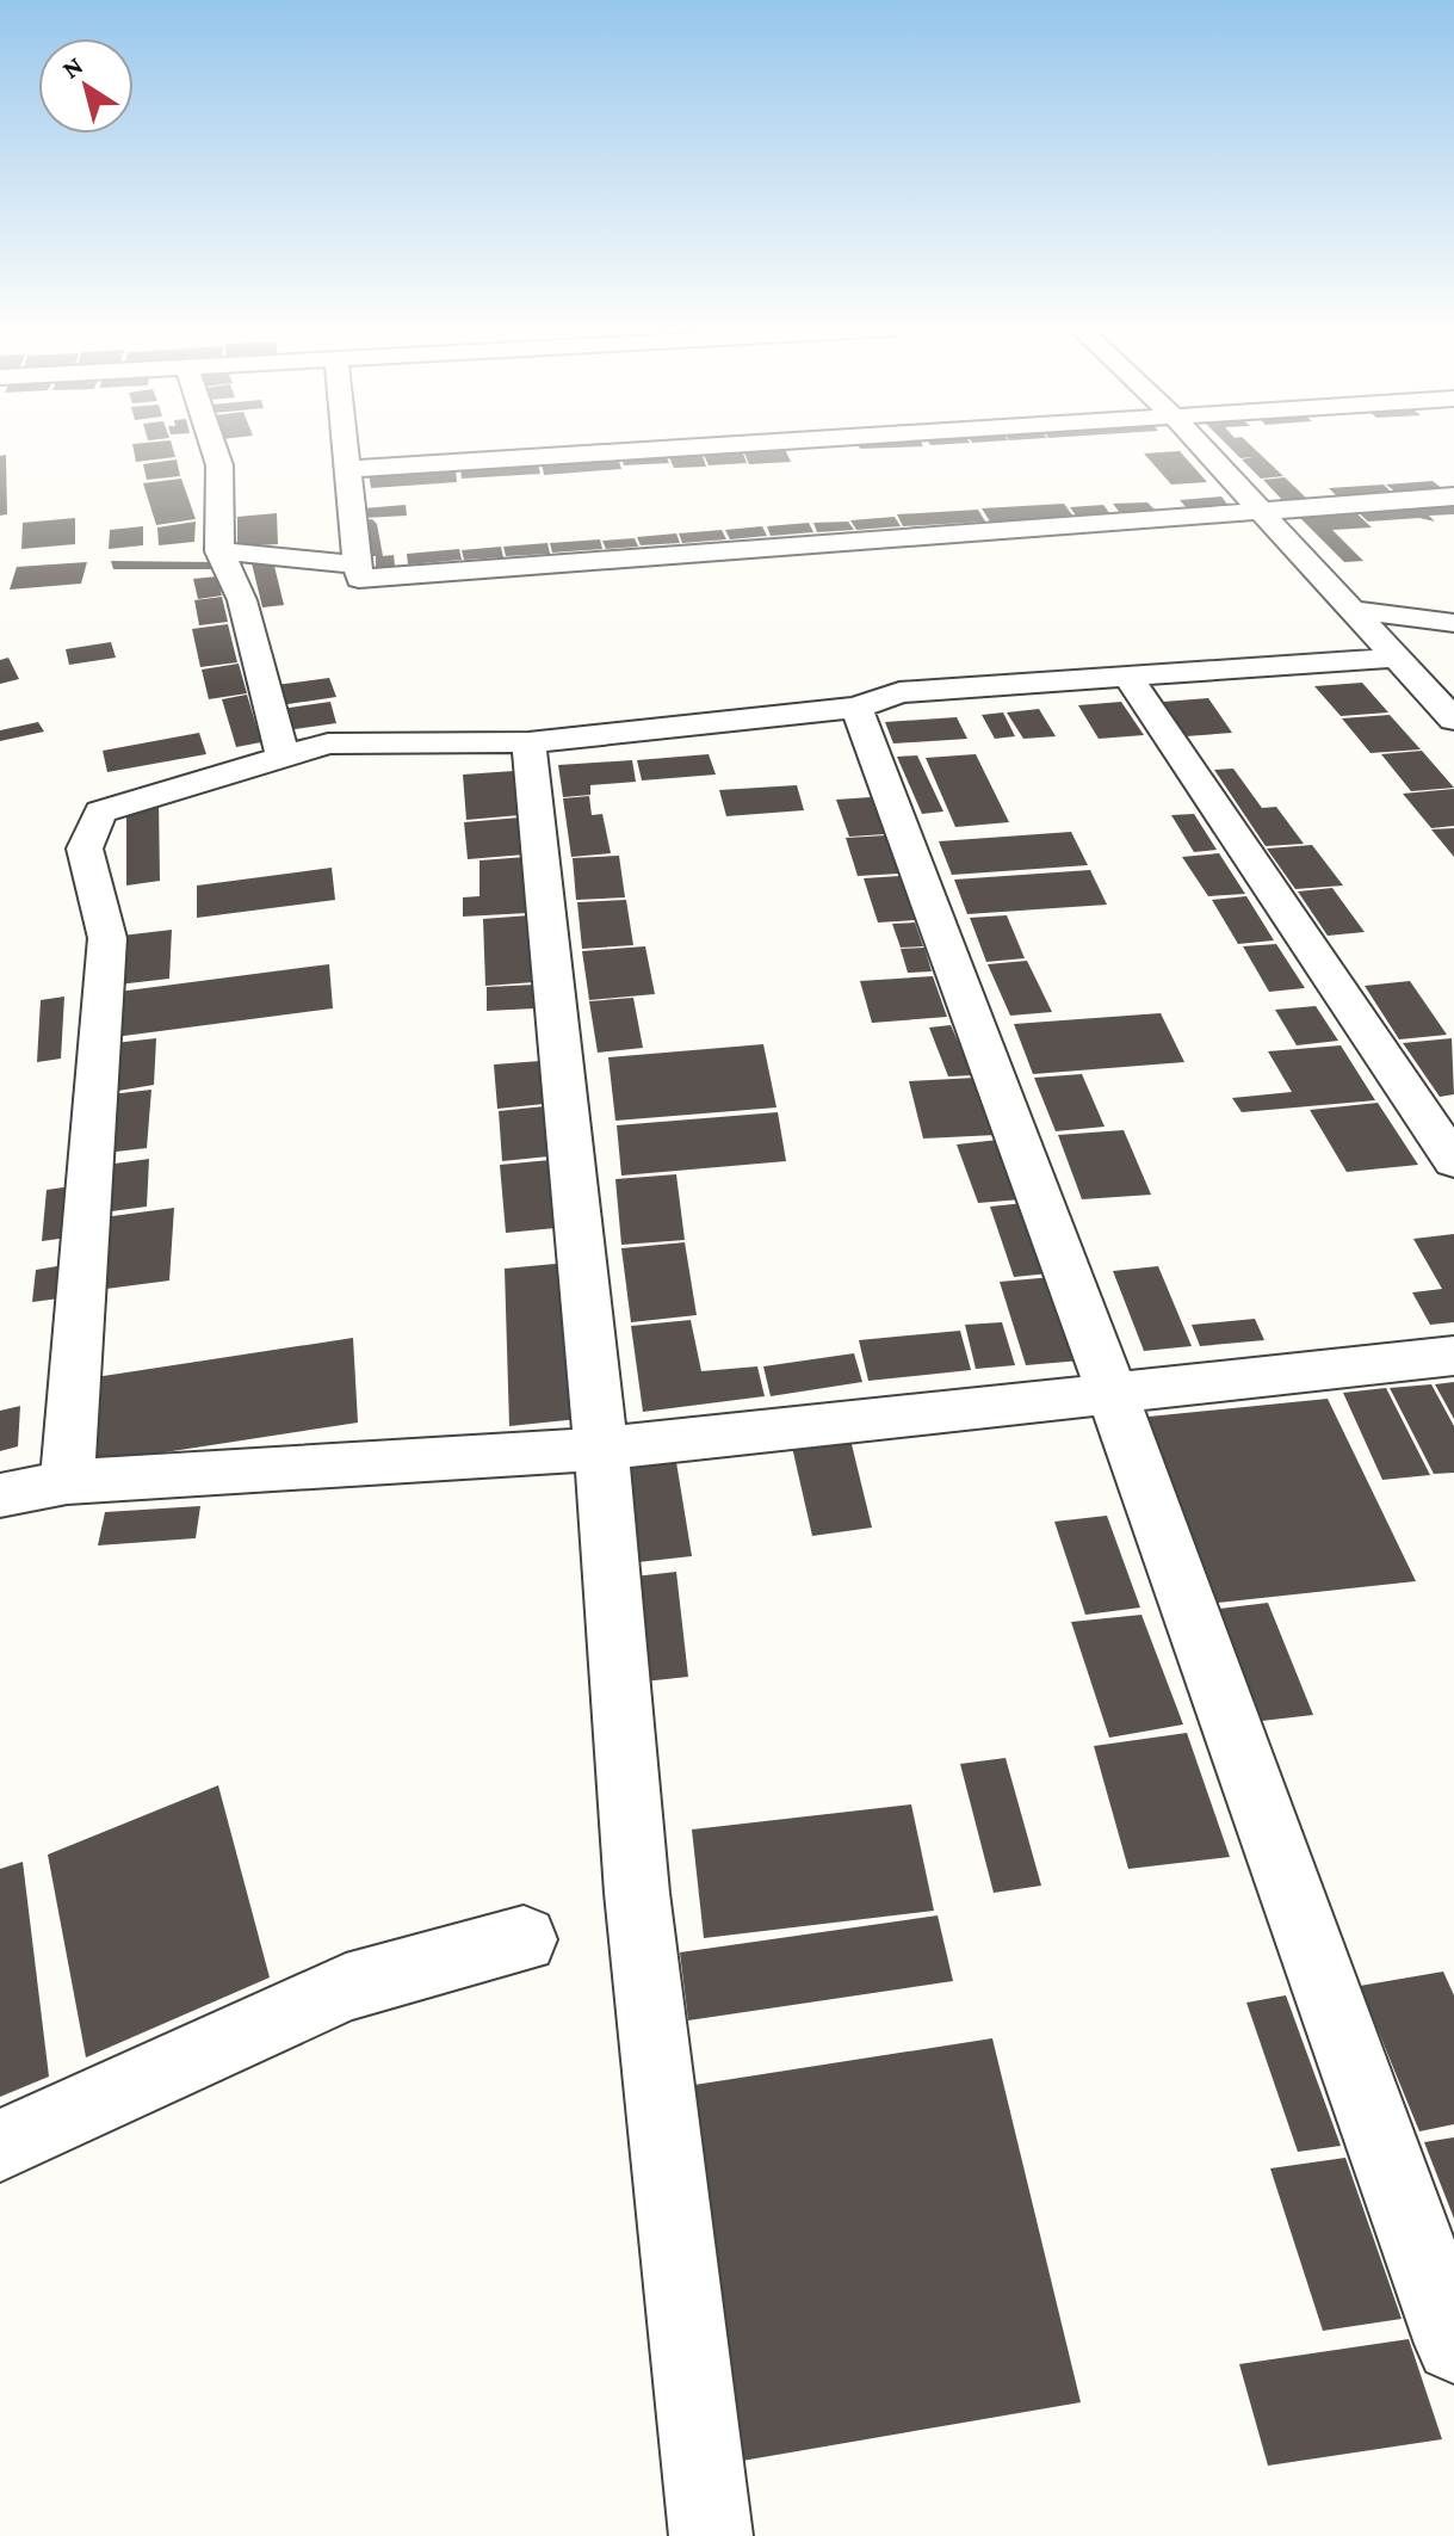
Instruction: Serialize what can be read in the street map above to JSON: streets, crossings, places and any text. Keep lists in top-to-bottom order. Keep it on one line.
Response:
{"north":"top left"}
